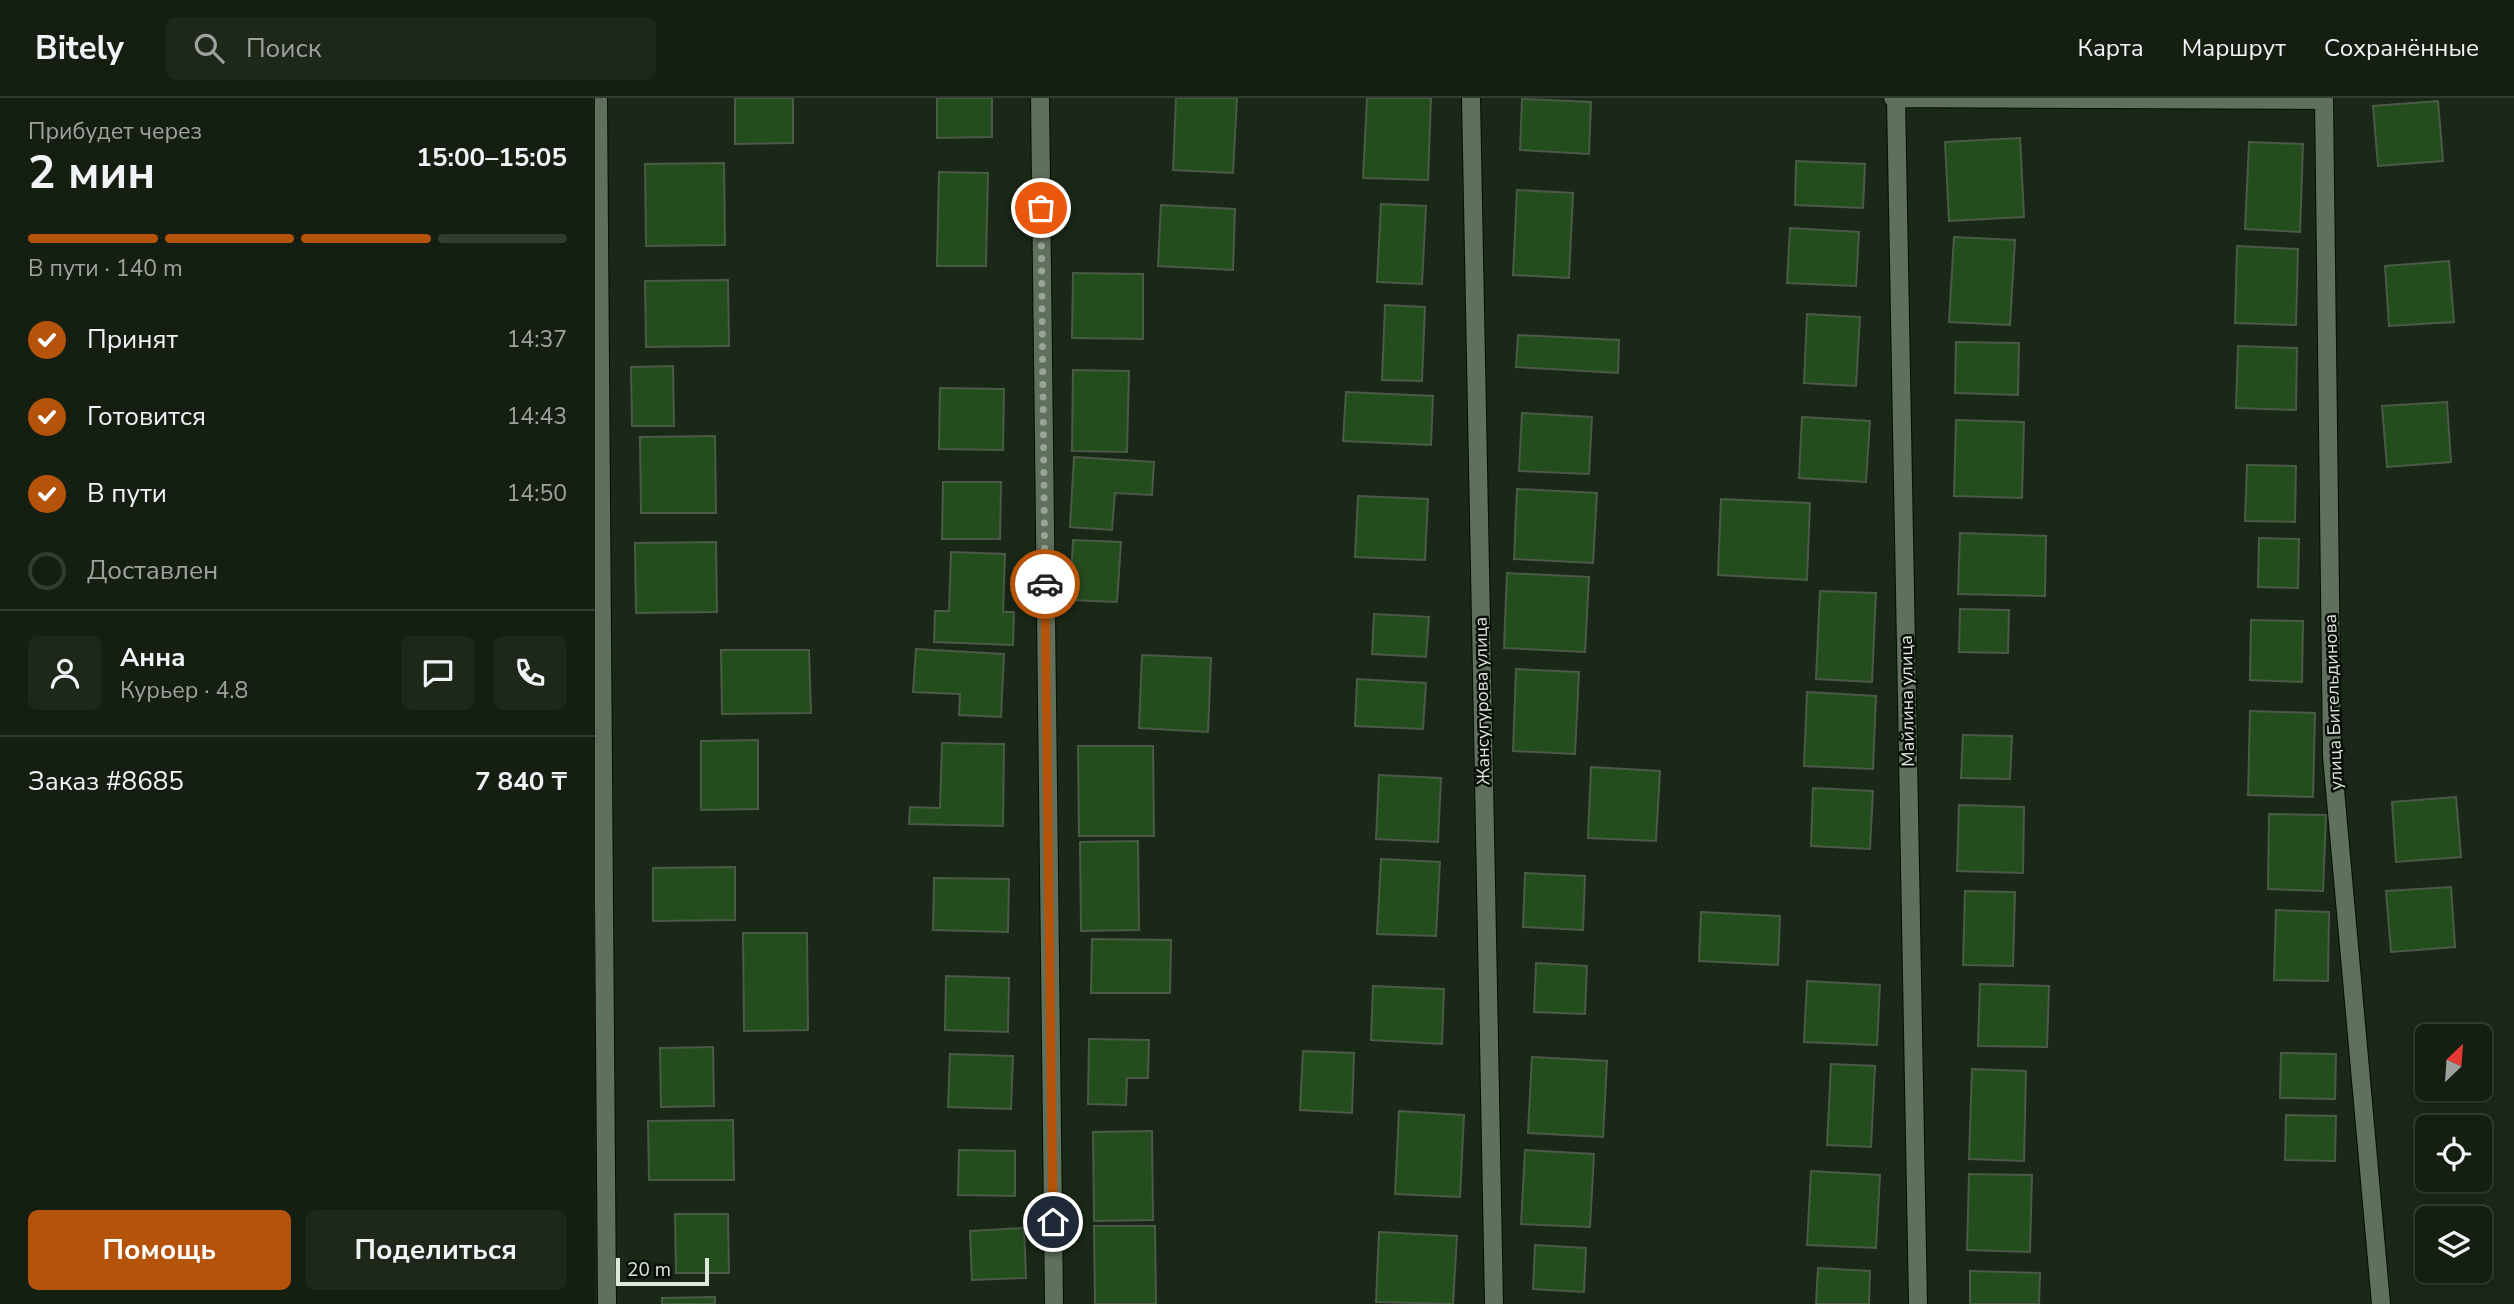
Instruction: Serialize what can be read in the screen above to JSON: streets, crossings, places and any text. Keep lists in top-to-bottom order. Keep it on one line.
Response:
{"streets":{"street":["Жансугурова улица","Майлина улица","улица Бигельдинова"]},"scale_bar":"20 m","north":"top right","page":{"header":"Bitely","search":"Поиск","nav":["Карта","Маршрут","Сохранённые"],"heading":["2 мин","Прибудет через","15:00–15:05"],"panel":["Анна","Курьер · 4.8","Заказ #8685","7 840 ₸"],"bar":"В пути · 140 m","list":[["Принят","14:37"],["Готовится","14:43"],["В пути","14:50"],"Доставлен"],"buttons":["Помощь","Поделиться"],"scale":"20 m"}}
